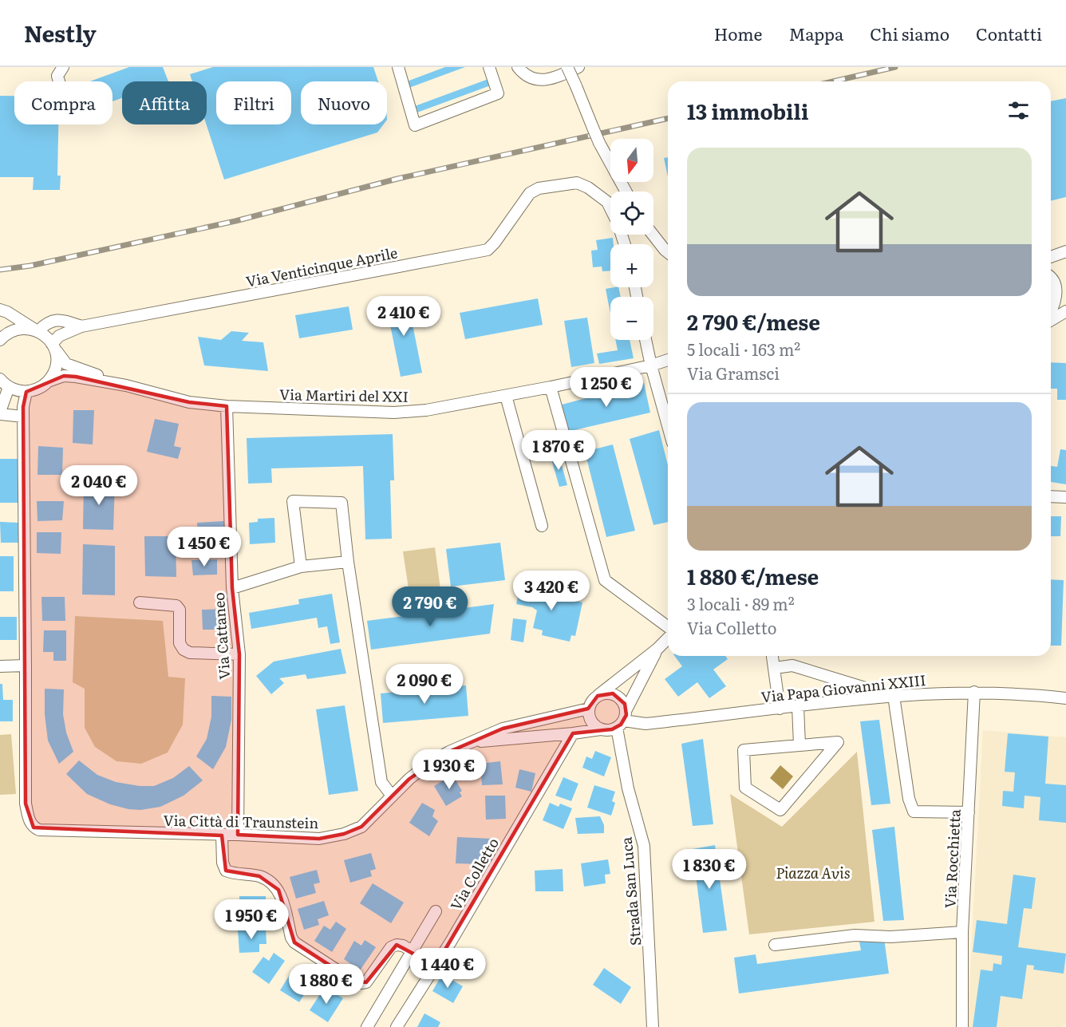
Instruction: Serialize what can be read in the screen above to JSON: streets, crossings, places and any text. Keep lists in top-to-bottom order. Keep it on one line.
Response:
{"streets":{"street":["Via Venticinque Aprile","Via Martiri del XXI","Via Cattaneo","Via Papa Giovanni XXIII","Via Città di Traunstein","Via Rocchietta","Via Colletto","Strada San Luca"]},"crossings":[["Via Martiri del XXI","Via Cattaneo"],["Via Martiri del XXI","Via Città di Traunstein"],["Via Cattaneo","Via Città di Traunstein"],["Via Papa Giovanni XXIII","Via Città di Traunstein"],["Via Papa Giovanni XXIII","Via Rocchietta"],["Via Papa Giovanni XXIII","Strada San Luca"],["Via Città di Traunstein","Via Colletto"],["Via Città di Traunstein","Strada San Luca"]],"parks":["Piazza Avis"],"north":"bottom","page":{"header":"Nestly","nav":["Home","Mappa","Chi siamo","Contatti"],"chip":["Compra","Affitta","Filtri","Nuovo"],"heading":"13 immobili","map_buttons":["+","−"],"list":[{"name":"2 790 €/mese","note":"5 locali · 163 m² · Via Gramsci"},{"name":"1 880 €/mese","note":"3 locali · 89 m² · Via Colletto"}],"price":["2 410 €","1 250 €","1 870 €","2 040 €","1 450 €","3 420 €","2 790 €","2 090 €","1 930 €","1 830 €","1 950 €","1 440 €","1 880 €"]}}
